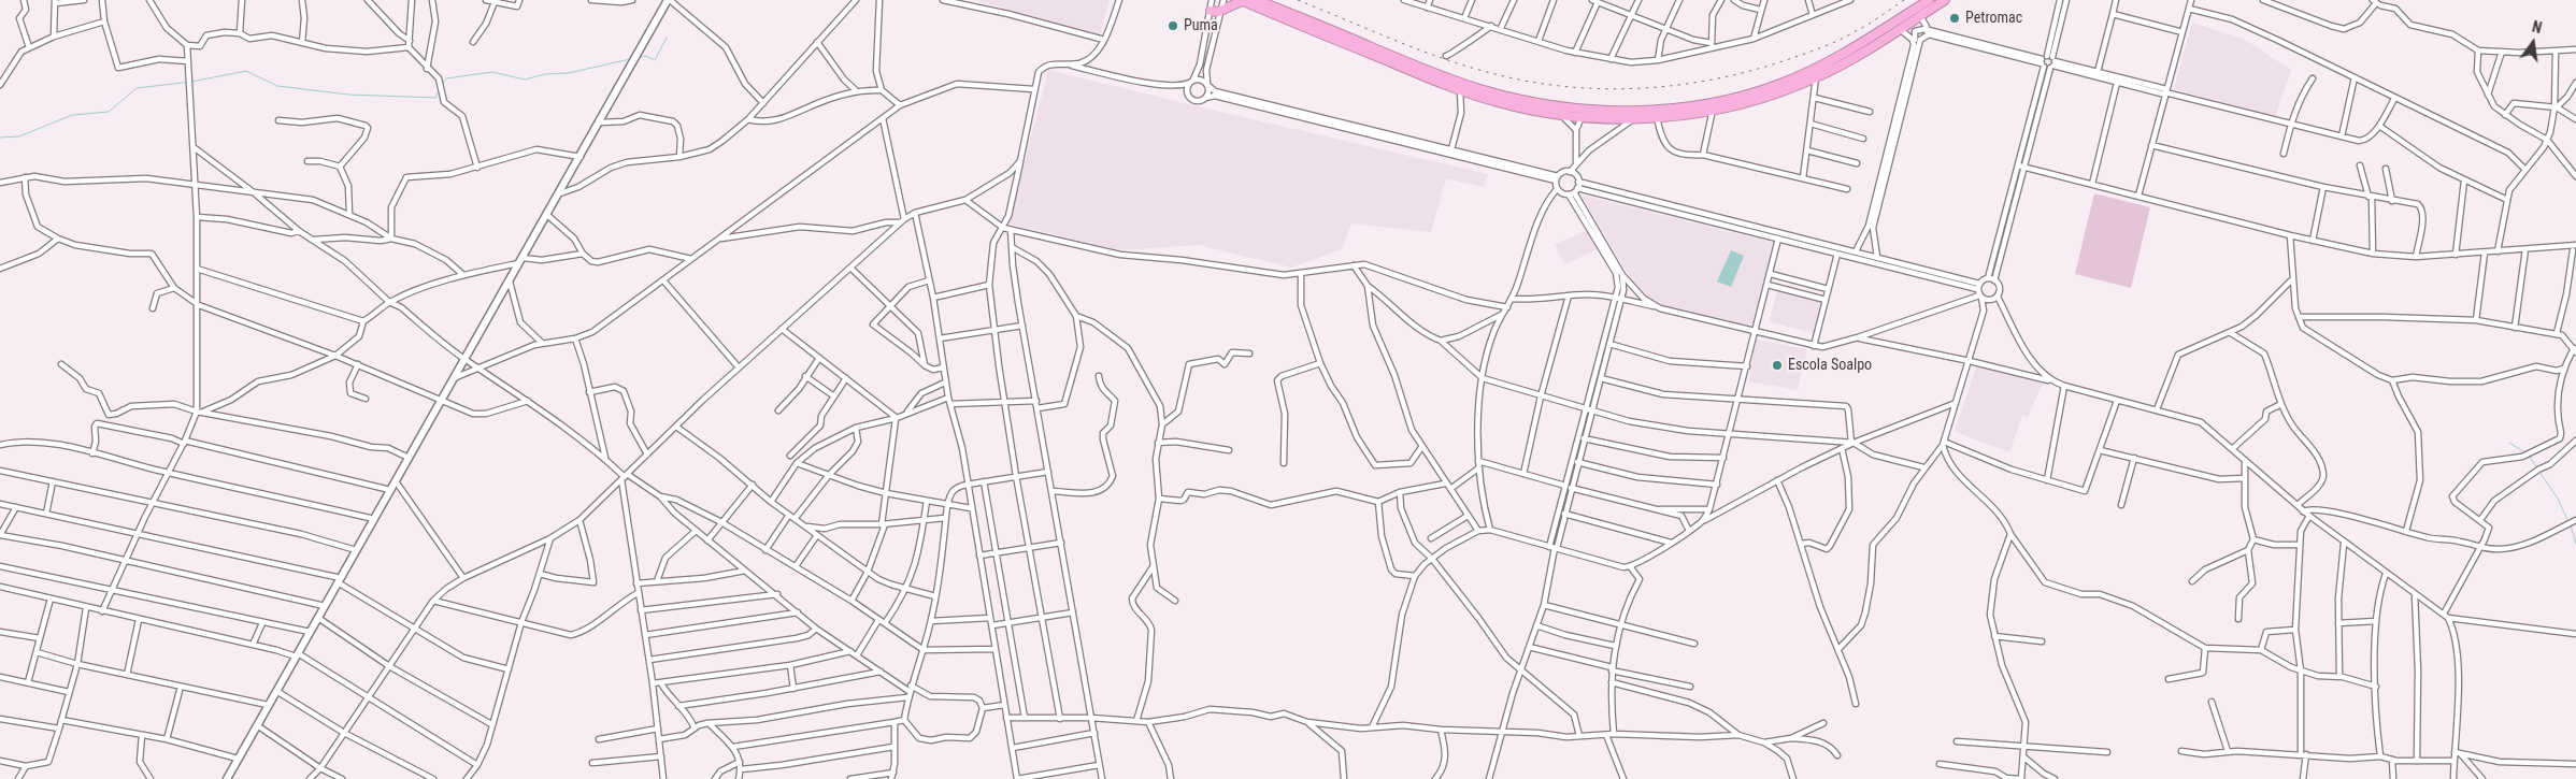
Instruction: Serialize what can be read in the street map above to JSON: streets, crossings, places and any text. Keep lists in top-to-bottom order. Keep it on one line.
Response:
{"places":["Petromac","Puma","Escola Soalpo"],"north":"top"}
